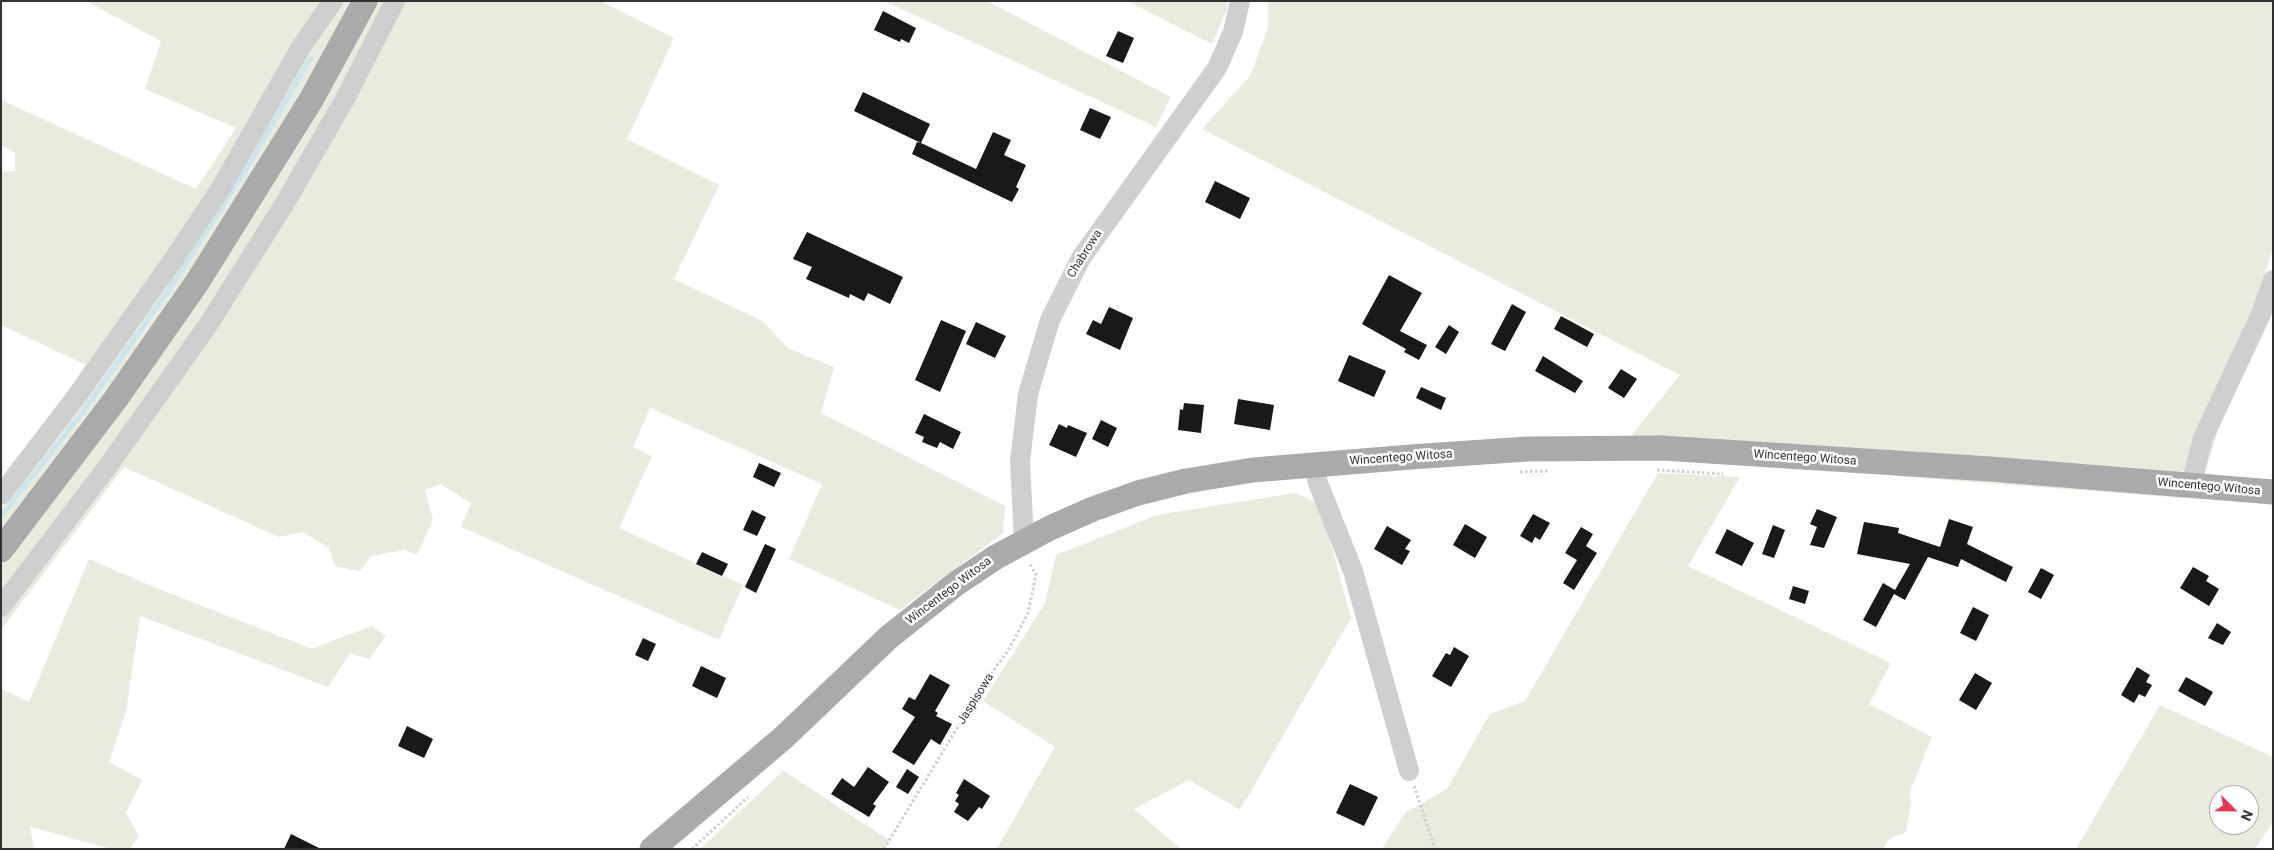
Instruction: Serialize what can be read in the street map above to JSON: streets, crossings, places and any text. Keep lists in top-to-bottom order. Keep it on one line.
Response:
{"streets":{"main road":["Wincentego Witosa"],"street":["Chabrowa"],"path":["Jaspisowa"]},"crossings":[["Chabrowa","Wincentego Witosa"],["Chabrowa","Jaspisowa"],["Wincentego Witosa","Jaspisowa"]],"north":"bottom right"}
